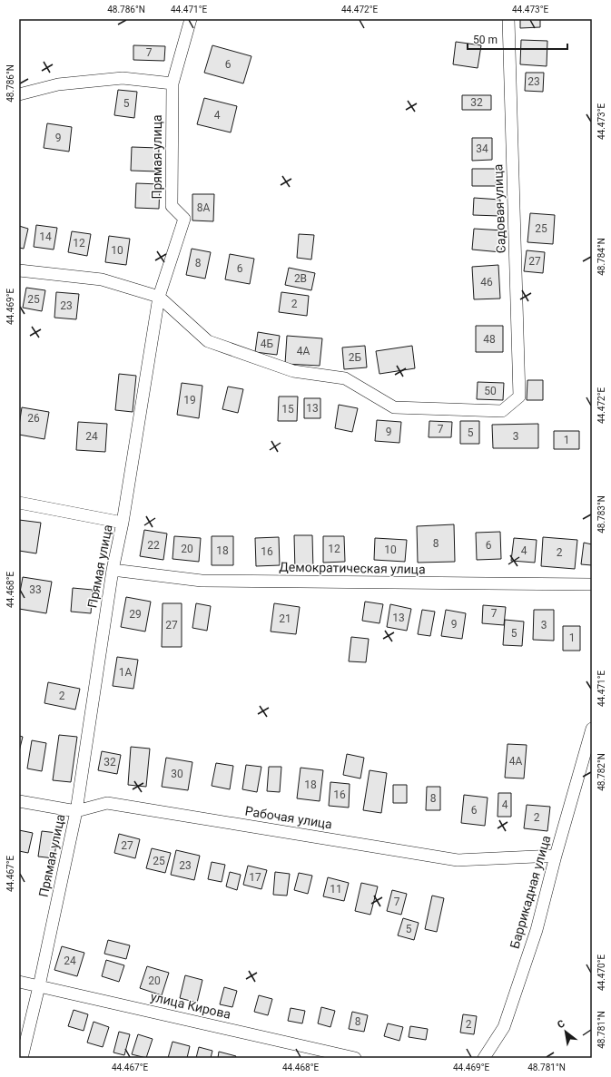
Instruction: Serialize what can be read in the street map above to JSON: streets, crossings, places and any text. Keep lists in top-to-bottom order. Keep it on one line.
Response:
{"streets":{"street":["Прямая улица","Садовая улица","Демократическая улица","Рабочая улица","Баррикадная улица","улица Кирова"]},"crossings":[["Прямая улица","Садовая улица"],["Прямая улица","Демократическая улица"],["Прямая улица","Рабочая улица"],["Прямая улица","улица Кирова"],["Рабочая улица","Баррикадная улица"]],"house_numbers":["7","6","23","32","5","4","9","34","8А","25","14","12","10","27","8","6","2В","46","25","2","23","48","4Б","4А","2Б","50","19","13","15","26","7","9","5","24","3","1","8","22","6","20","12","10","18","4","16","2","33","7","29","13","21","9","27","3","5","1","1А","2","4А","32","30","18","16","8","4","6","2","27","25","23","17","11","7","5","24","20","8","2"],"scale_bar":"50 m","north":"top left","coordinates":["48.786°N","44.471°E","44.472°E","44.473°E","48.784°N","44.469°E","48.783°N","44.468°E","48.782°N","44.467°E","44.470°E","48.781°N"]}
